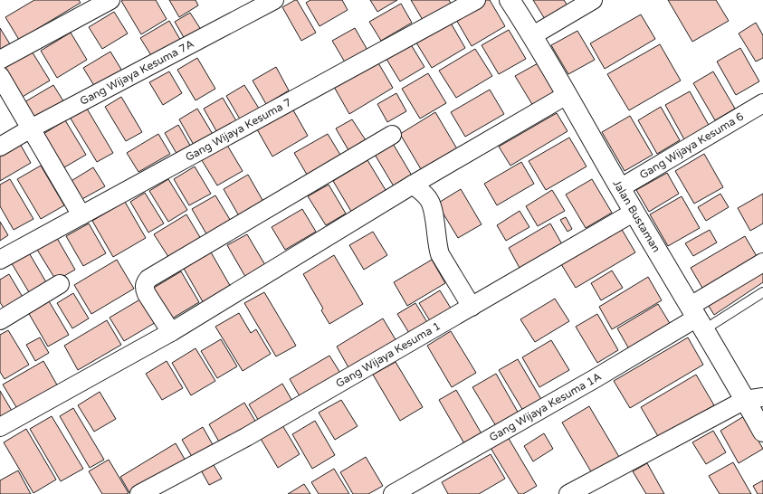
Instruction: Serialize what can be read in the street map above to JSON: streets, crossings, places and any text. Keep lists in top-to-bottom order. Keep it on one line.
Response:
{"streets":{"main road":["Jalan Bustaman"],"street":["Gang Wijaya Kesuma 7A","Gang Wijaya Kesuma 7","Gang Wijaya Kesuma 6","Gang Wijaya Kesuma 1","Gang Wijaya Kesuma 1A"]},"crossings":[["Gang Wijaya Kesuma 6","Jalan Bustaman"],["Jalan Bustaman","Gang Wijaya Kesuma 1"],["Jalan Bustaman","Gang Wijaya Kesuma 1A"]]}
